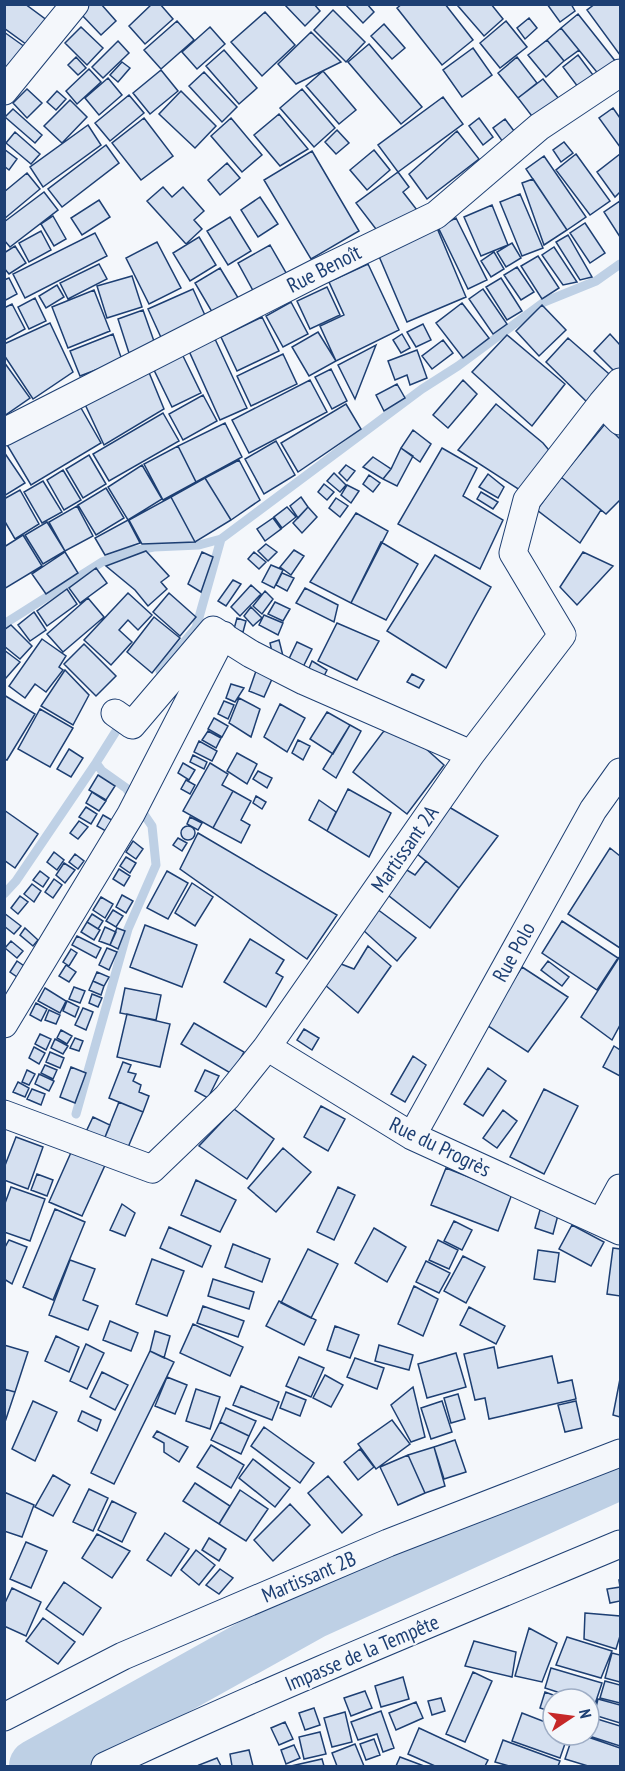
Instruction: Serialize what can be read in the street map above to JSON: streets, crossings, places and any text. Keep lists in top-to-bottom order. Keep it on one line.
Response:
{"streets":{"street":["Rue Benoît","Martissant 2A","Rue Polo","Rue du Progrès","Martissant 2B","Impasse de la Tempête"]},"crossings":[["Martissant 2A","Rue du Progrès"],["Rue Polo","Rue du Progrès"]],"north":"right"}
